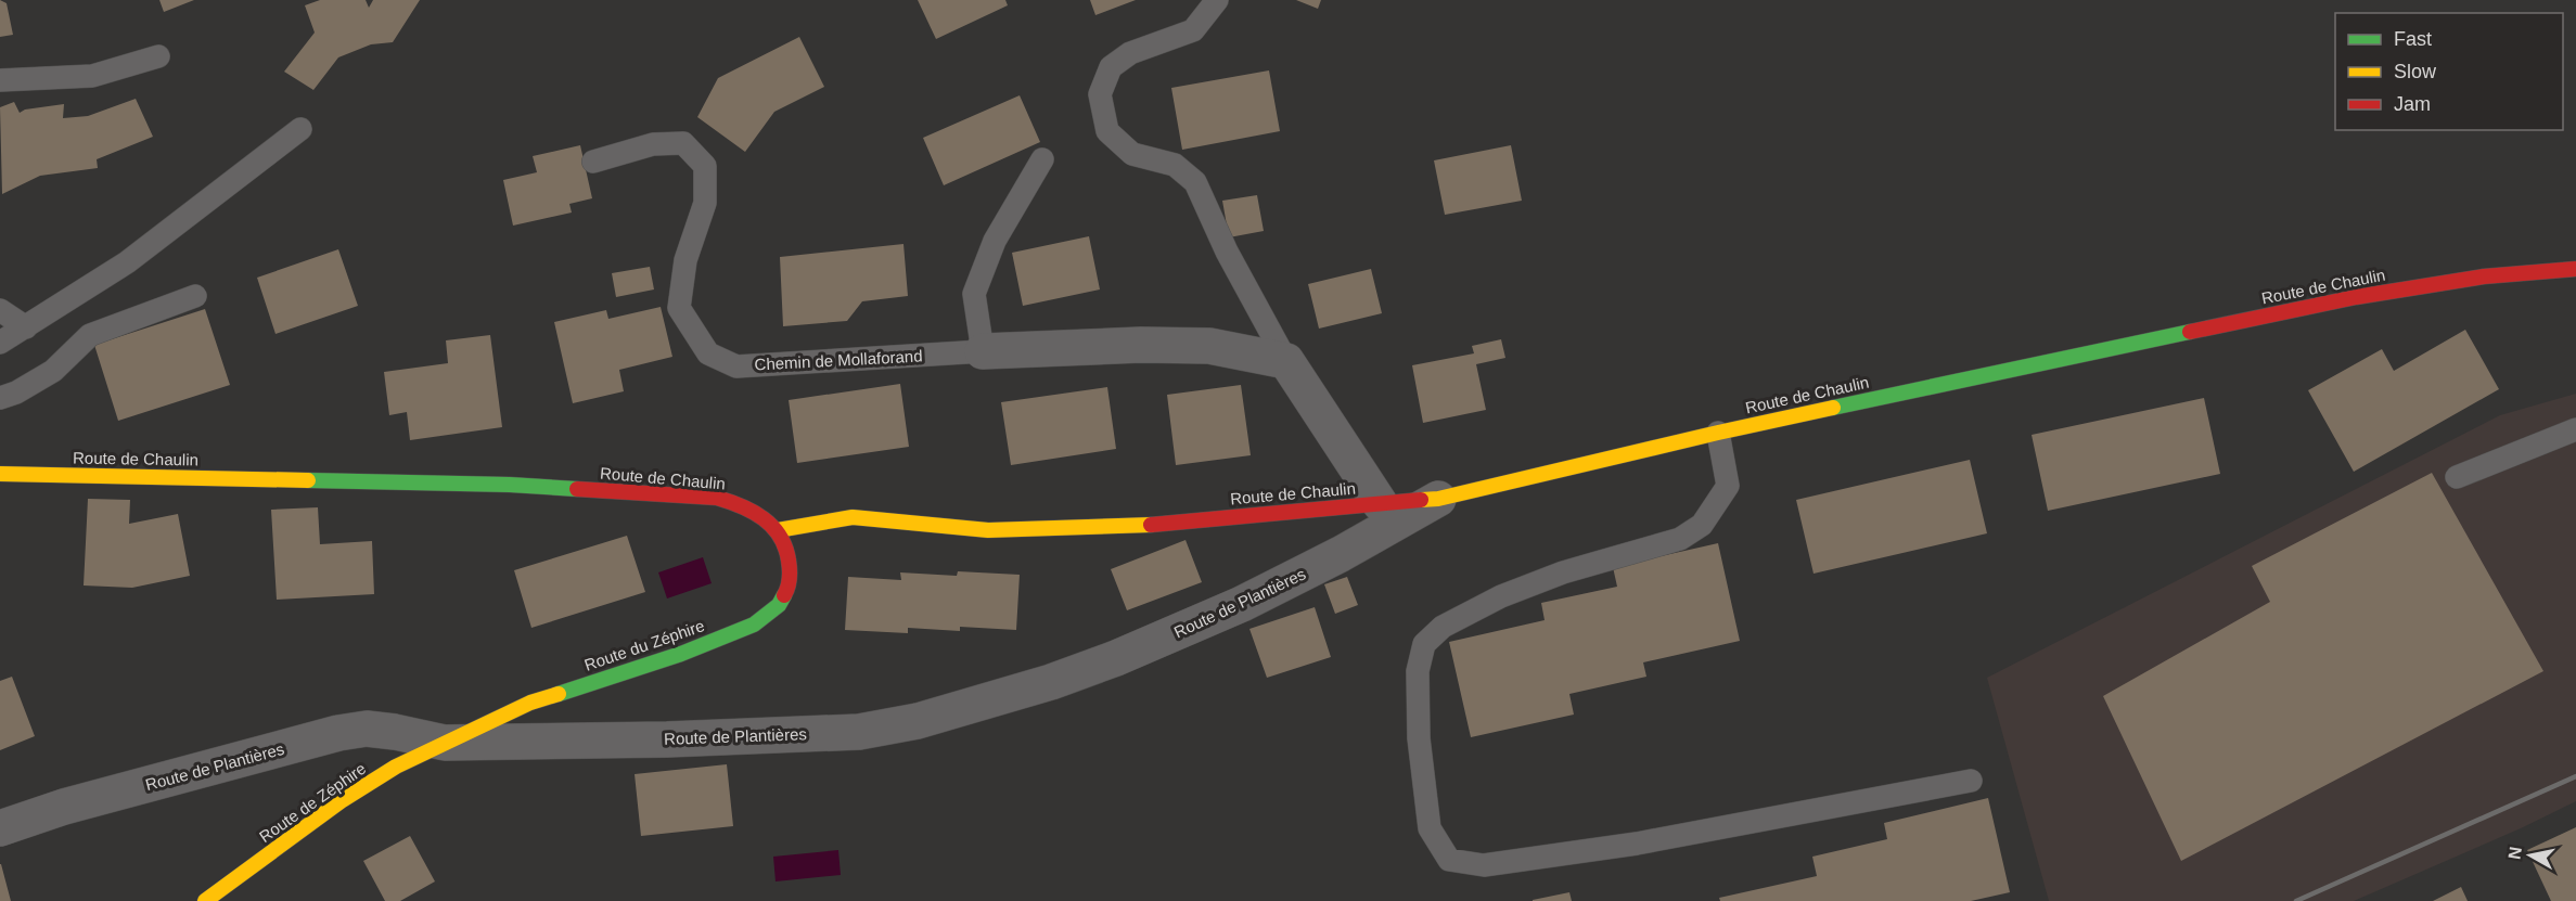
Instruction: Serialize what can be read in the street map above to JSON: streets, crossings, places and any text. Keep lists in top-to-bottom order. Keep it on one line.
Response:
{"streets":{"street":["Route de Chaulin","Chemin de Mollaforand","Route de Plantières","Route du Zéphire","Route de Zéphire"]},"crossings":[["Route de Chaulin","Route de Plantières"],["Route de Chaulin","Route du Zéphire"],["Route de Plantières","Route du Zéphire"],["Route de Plantières","Route de Zéphire"],["Route du Zéphire","Route de Zéphire"]],"legend":["Fast","Slow","Jam"],"north":"left"}
